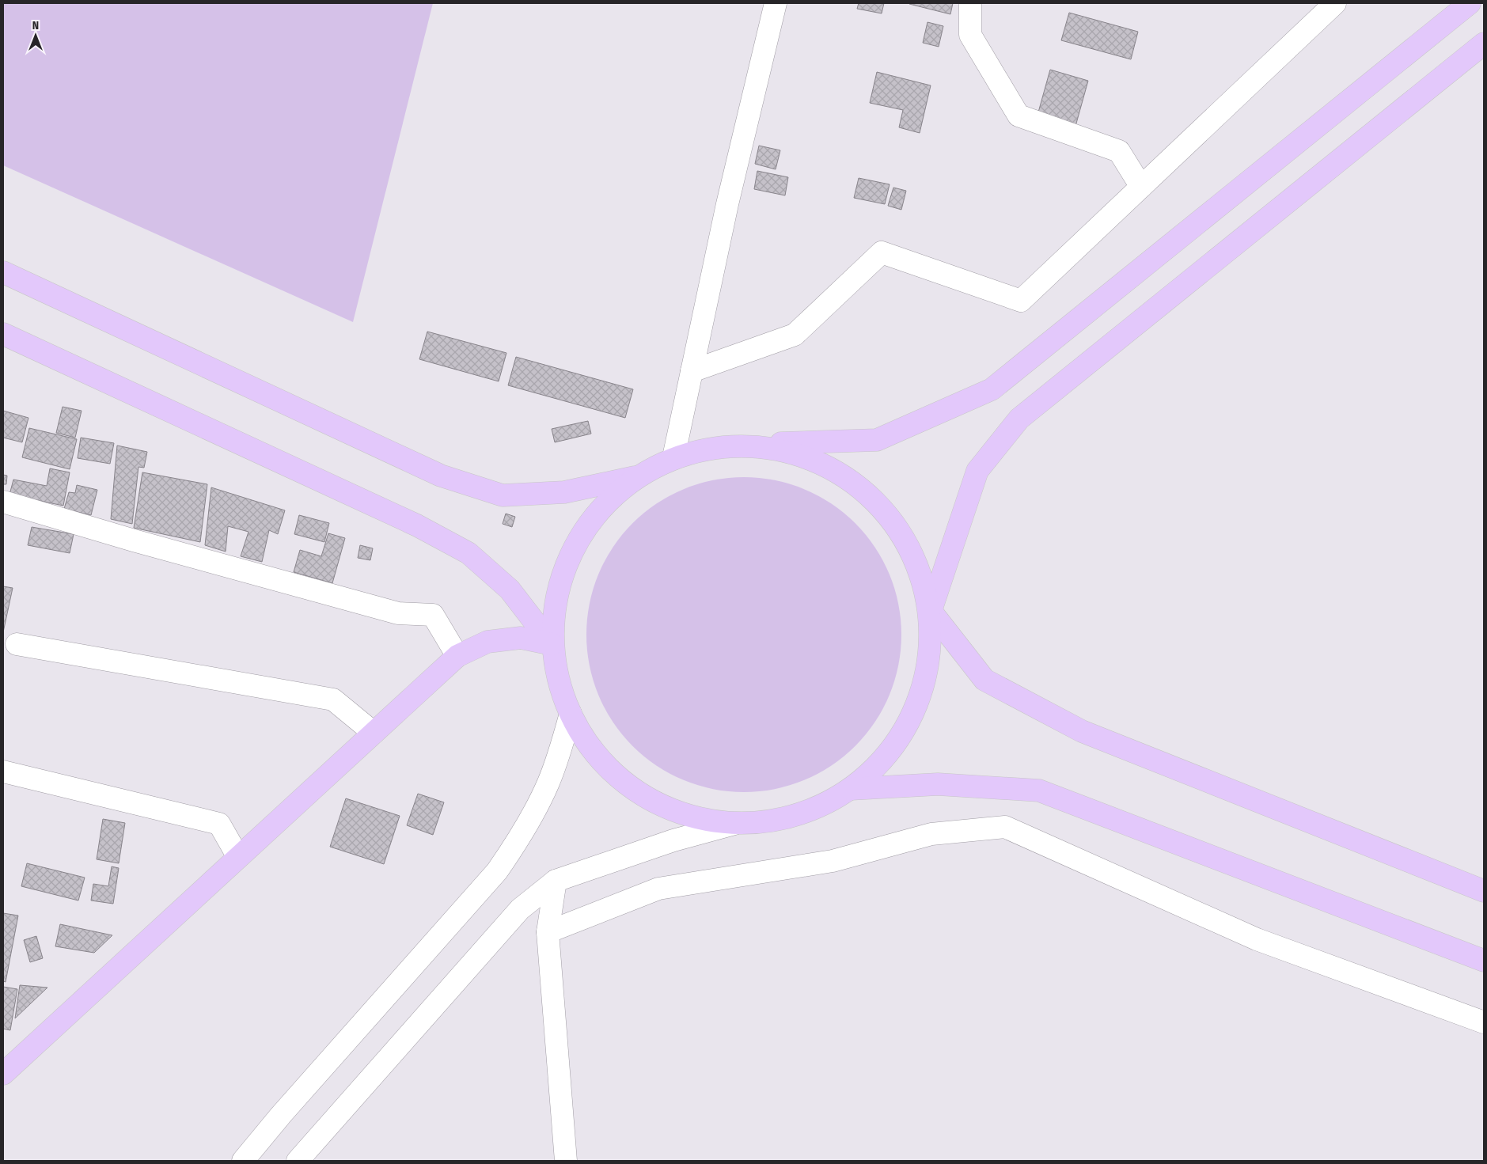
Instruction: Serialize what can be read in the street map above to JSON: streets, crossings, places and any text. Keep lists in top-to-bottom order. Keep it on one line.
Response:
{"north":"top"}
